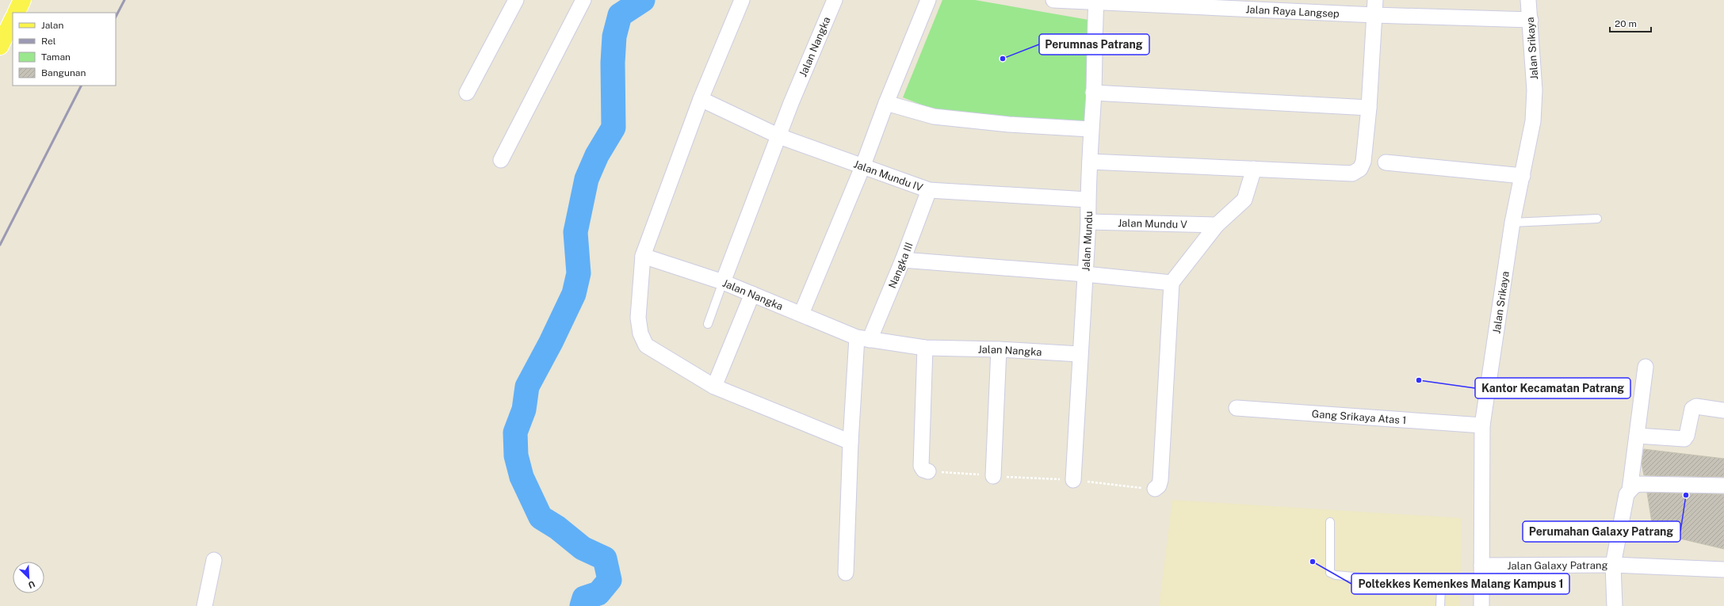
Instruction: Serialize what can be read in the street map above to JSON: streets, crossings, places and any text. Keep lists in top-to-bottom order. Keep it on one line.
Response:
{"streets":{"street":["Jalan Raya Langsep","Jalan Nangka","Jalan Srikaya","Jalan Mundu IV","Jalan Mundu V","Jalan Mundu","Nangka III","Gang Srikaya Atas 1","Jalan Galaxy Patrang"]},"crossings":[["Jalan Raya Langsep","Jalan Srikaya"],["Jalan Raya Langsep","Jalan Mundu"],["Jalan Nangka","Jalan Mundu IV"],["Jalan Nangka","Jalan Mundu"],["Jalan Nangka","Nangka III"],["Jalan Srikaya","Gang Srikaya Atas 1"],["Jalan Srikaya","Jalan Galaxy Patrang"],["Jalan Mundu IV","Jalan Mundu"],["Jalan Mundu IV","Nangka III"],["Jalan Mundu V","Jalan Mundu"]],"places":["Perumnas Patrang","Kantor Kecamatan Patrang","Perumahan Galaxy Patrang","Poltekkes Kemenkes Malang Kampus 1"],"legend":["Jalan","Rel","Taman","Bangunan"],"scale_bar":"20 m","north":"bottom right"}
